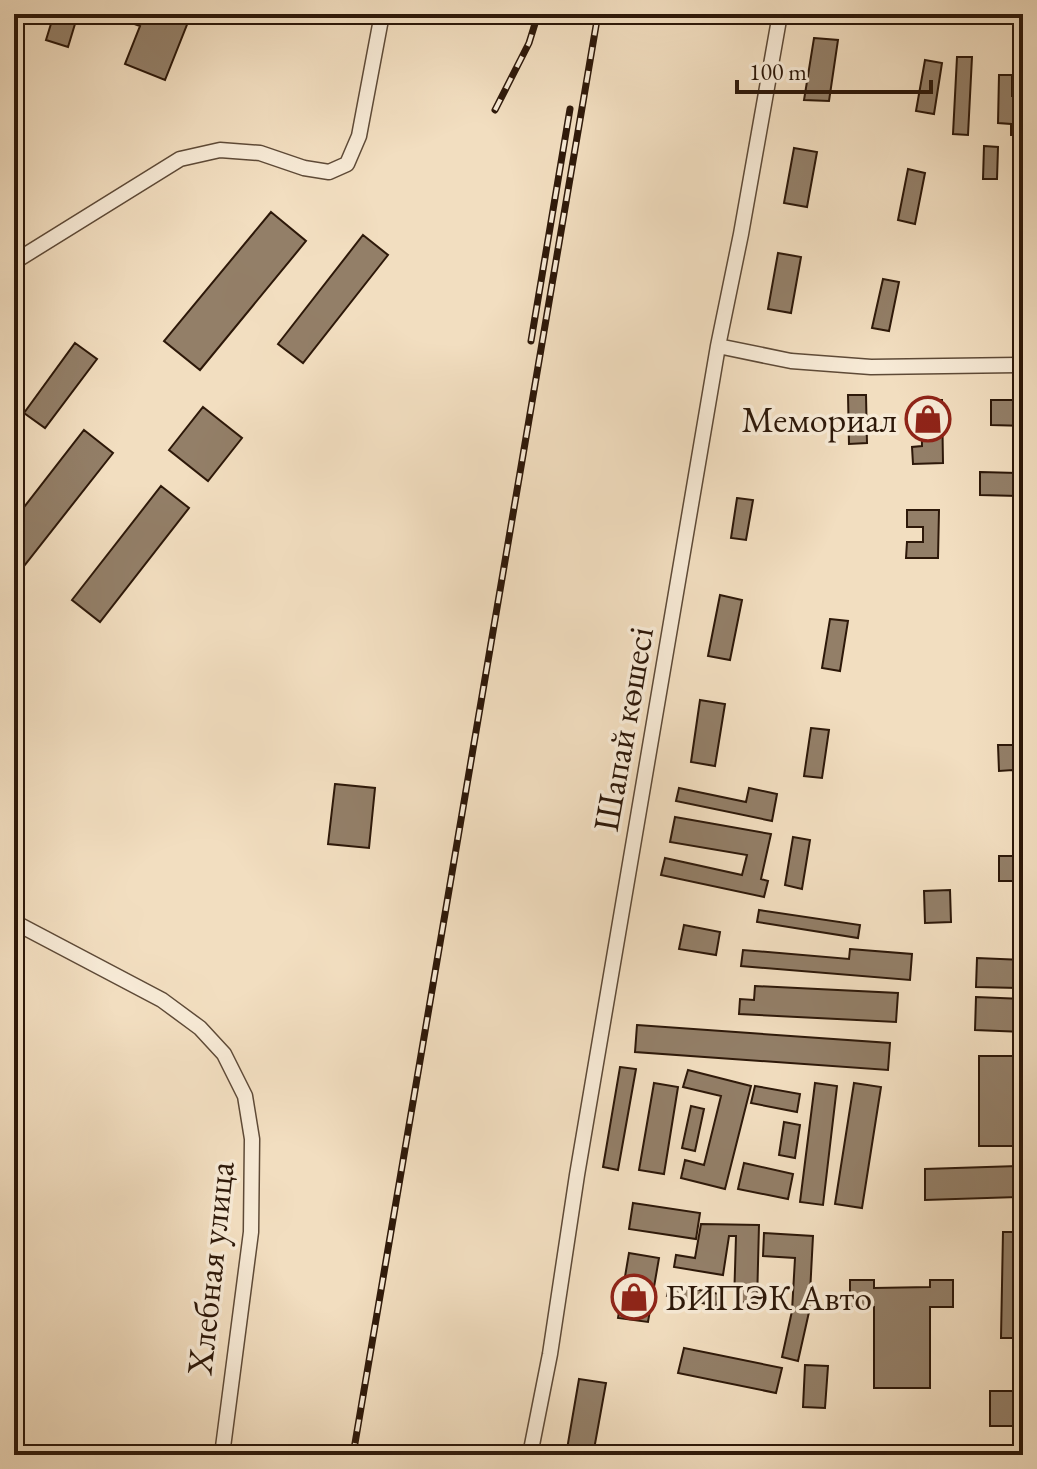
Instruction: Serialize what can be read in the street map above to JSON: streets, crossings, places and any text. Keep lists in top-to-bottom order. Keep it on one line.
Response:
{"streets":{"street":["Шапай көшесі","Хлебная улица"]},"places":{"shop":["Мемориал","БИПЭК Авто"]},"scale_bar":"100 m"}
